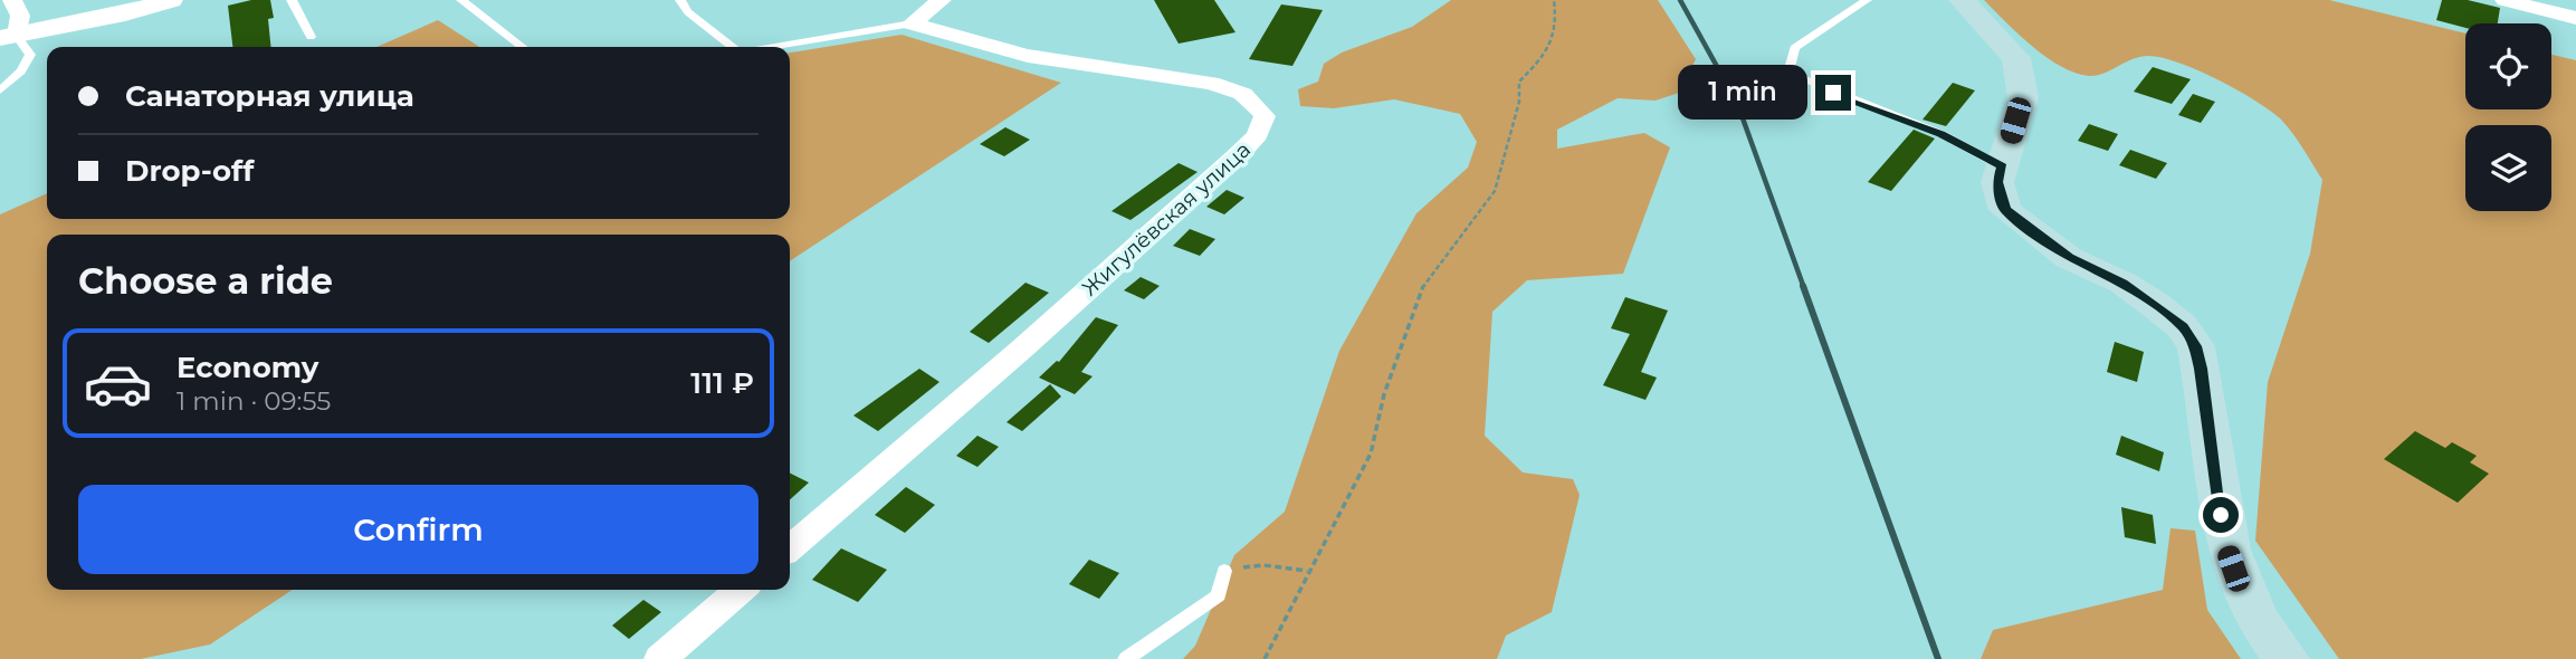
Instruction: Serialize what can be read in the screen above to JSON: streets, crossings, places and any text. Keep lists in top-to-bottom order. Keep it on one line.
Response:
{"streets":{"street":["Жигулёвская улица"]},"page":{"banner":["Санаторная улица","Drop-off"],"bubble":"1 min","heading":"Choose a ride","list":[{"name":"Economy","note":"1 min · 09:55","value":"111 ₽"}],"buttons":"Confirm"}}
